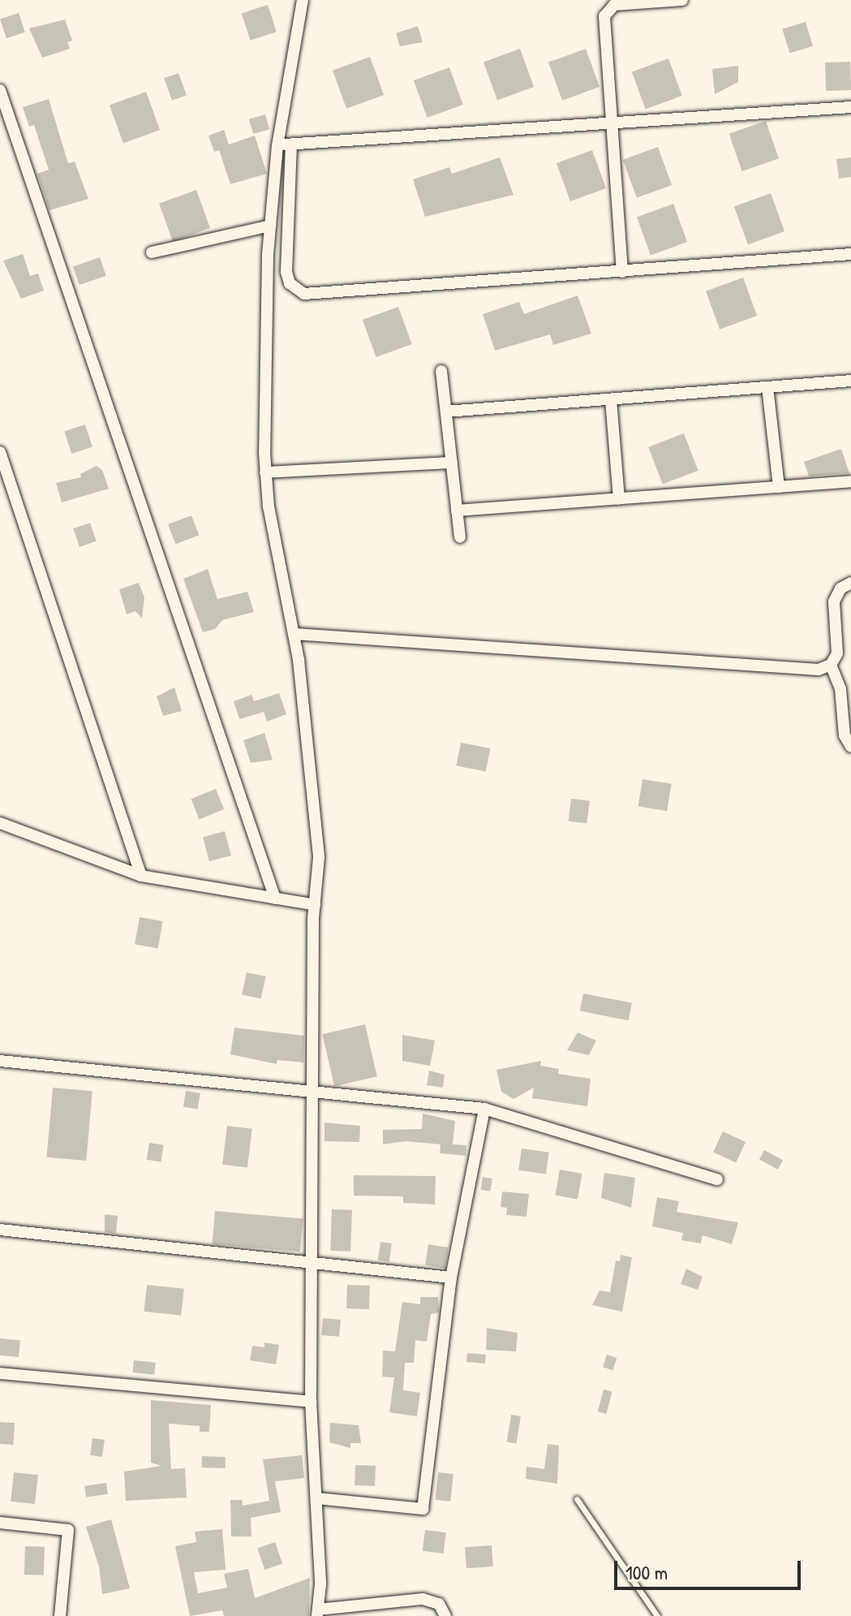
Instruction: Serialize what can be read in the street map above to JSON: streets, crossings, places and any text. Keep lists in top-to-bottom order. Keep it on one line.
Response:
{"scale_bar":"100 m"}
